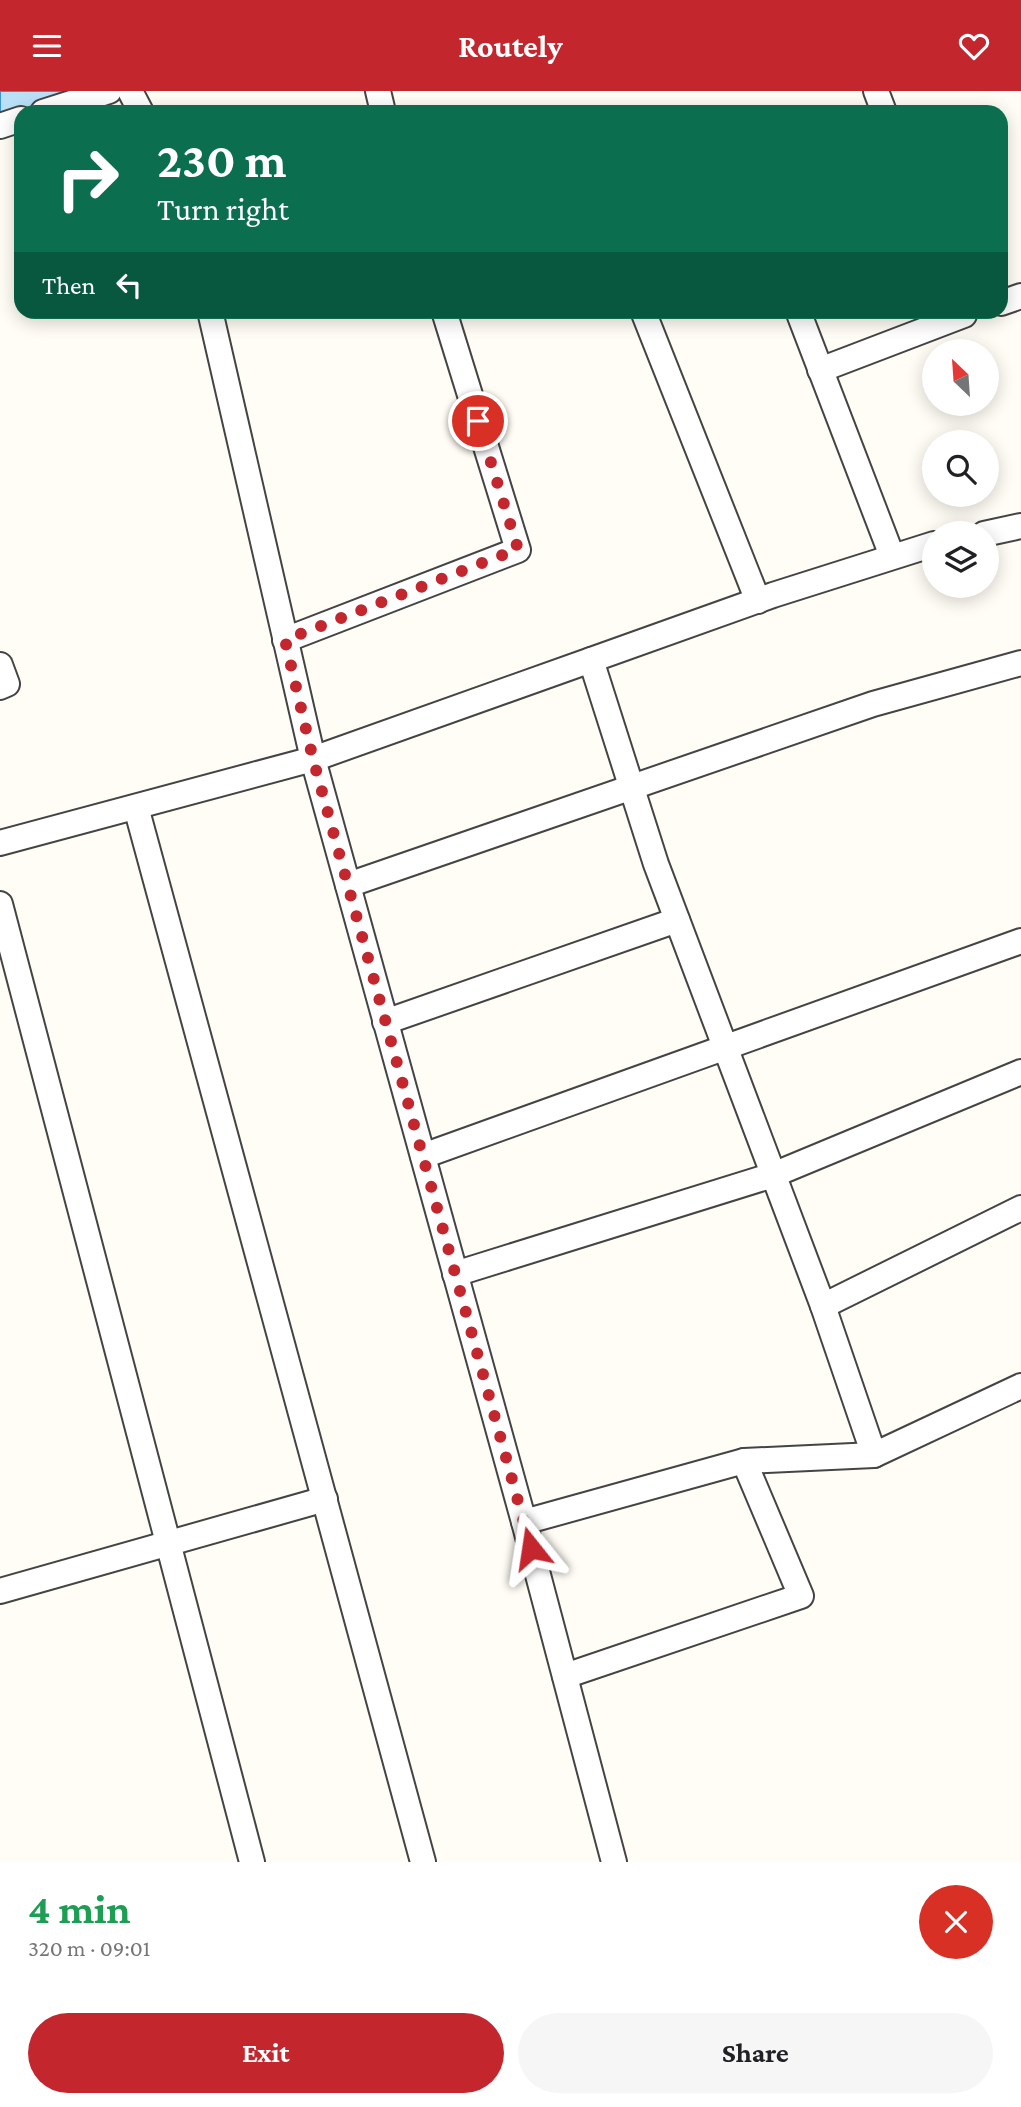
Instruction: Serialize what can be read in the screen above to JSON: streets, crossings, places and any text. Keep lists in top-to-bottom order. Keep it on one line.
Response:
{"north":"top left","page":{"header":"Routely","turn":["230 m","Turn right"],"then":"Then","heading":["4 min","320 m · 09:01"],"buttons":["Exit","Share"]}}
